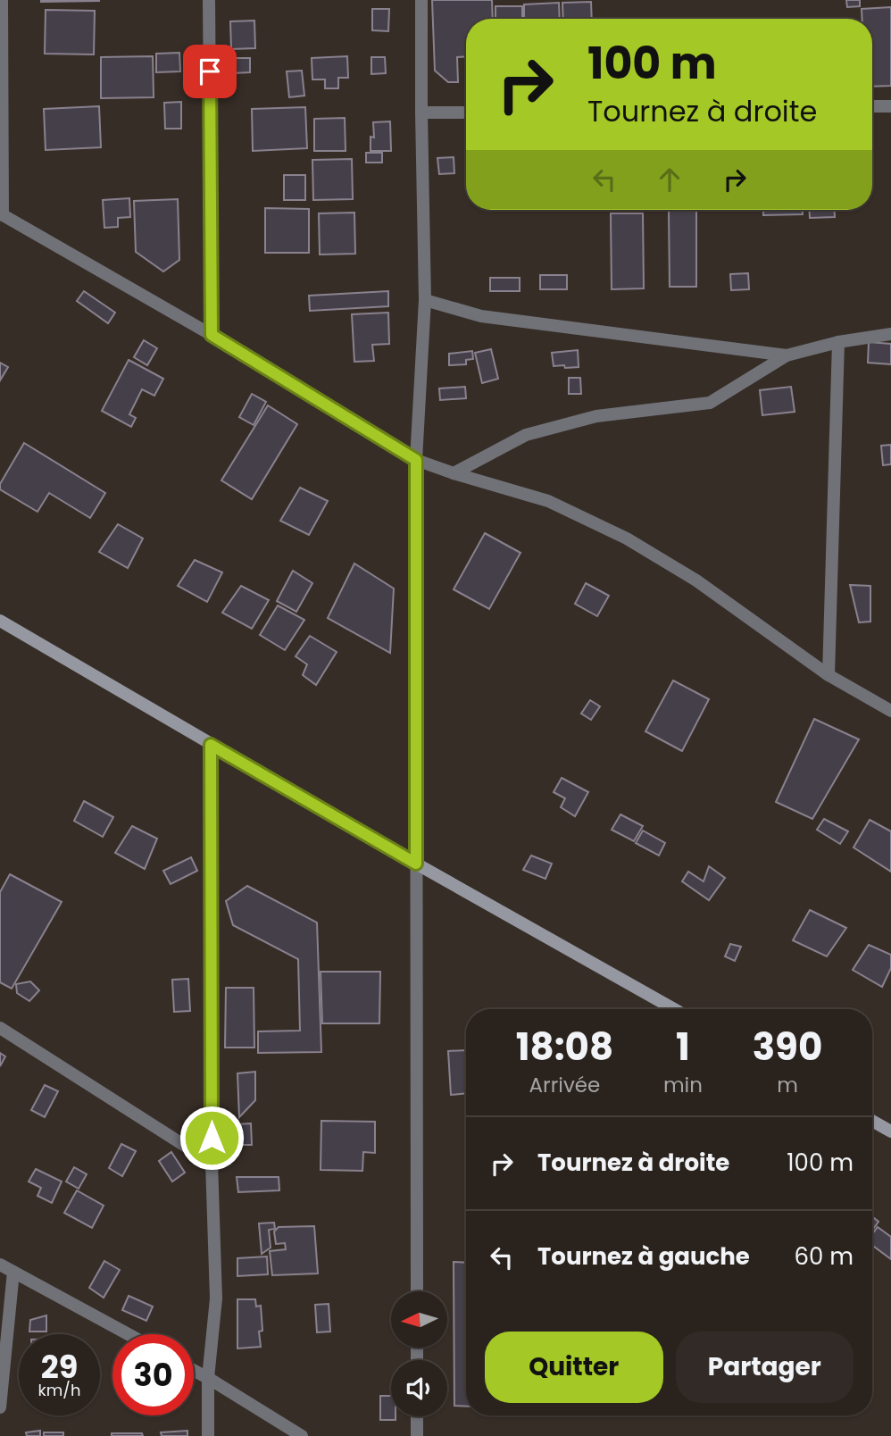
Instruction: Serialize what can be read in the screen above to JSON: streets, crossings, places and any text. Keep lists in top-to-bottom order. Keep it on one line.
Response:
{"north":"left","page":{"turn":["100 m","Tournez à droite"],"eta":["18:08","Arrivée","1","min","390","m"],"list":[{"name":"Tournez à droite","value":"100 m"},{"name":"Tournez à gauche","value":"60 m"}],"buttons":["Quitter","Partager"],"speed":"29 km/h","limit":"30"}}
